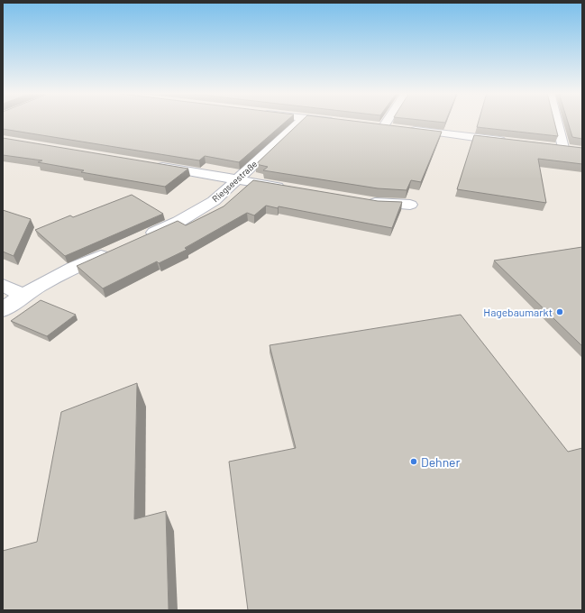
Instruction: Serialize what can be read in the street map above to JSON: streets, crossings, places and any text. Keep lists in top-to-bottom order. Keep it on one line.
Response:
{"streets":{"street":["Riegseestraße"]},"places":["Hagebaumarkt","Dehner"]}
